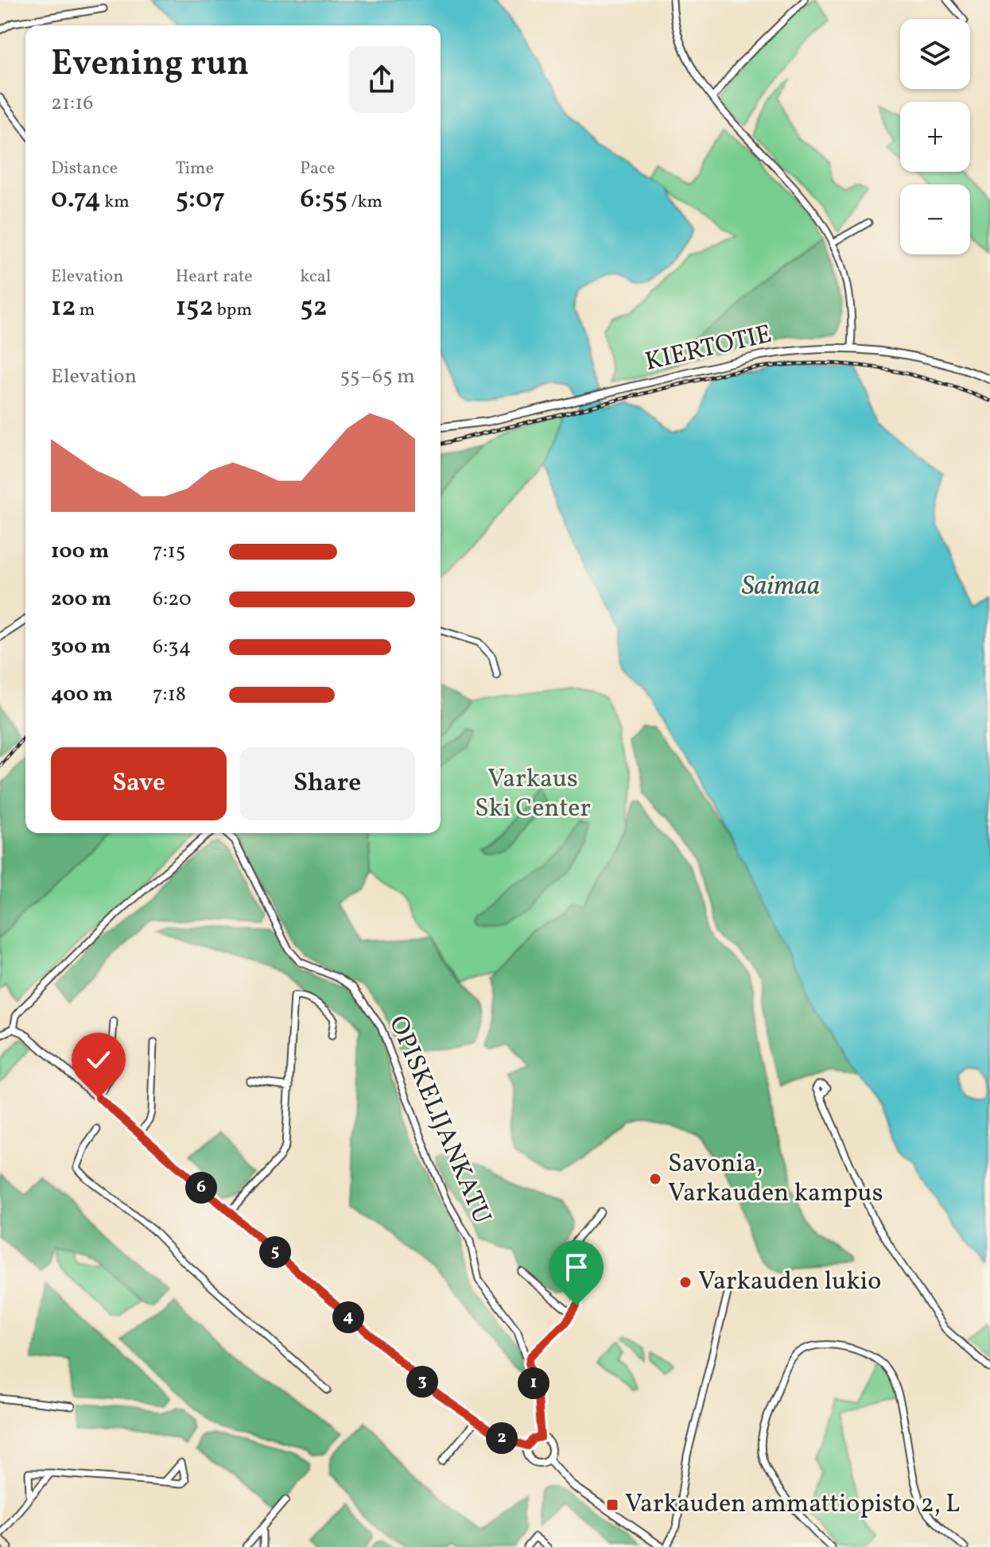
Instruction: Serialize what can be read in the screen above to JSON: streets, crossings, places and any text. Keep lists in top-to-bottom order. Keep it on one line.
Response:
{"streets":{"street":["KIERTOTIE","OPISKELIJANKATU"]},"water":["Saimaa"],"parks":["Varkaus Ski Center"],"places":{"other":["Savonia, Varkauden kampus","Varkauden lukio"],"transit":["Varkauden ammattiopisto 2, L"]},"page":{"map_buttons":["+","−"],"heading":["Evening run","21:16"],"stats":[["Distance","0.74 km"],["Time","5:07"],["Pace","6:55 /km"],["Elevation","12 m"],["Heart rate","152 bpm"],["kcal","52"]],"chart":["Elevation","55–65 m"],"list":[{"name":"100 m","note":"7:15"},{"name":"200 m","note":"6:20"},{"name":"300 m","note":"6:34"},{"name":"400 m","note":"7:18"}],"buttons":["Save","Share"],"pins":["6","5","4","3","1","2"]}}
